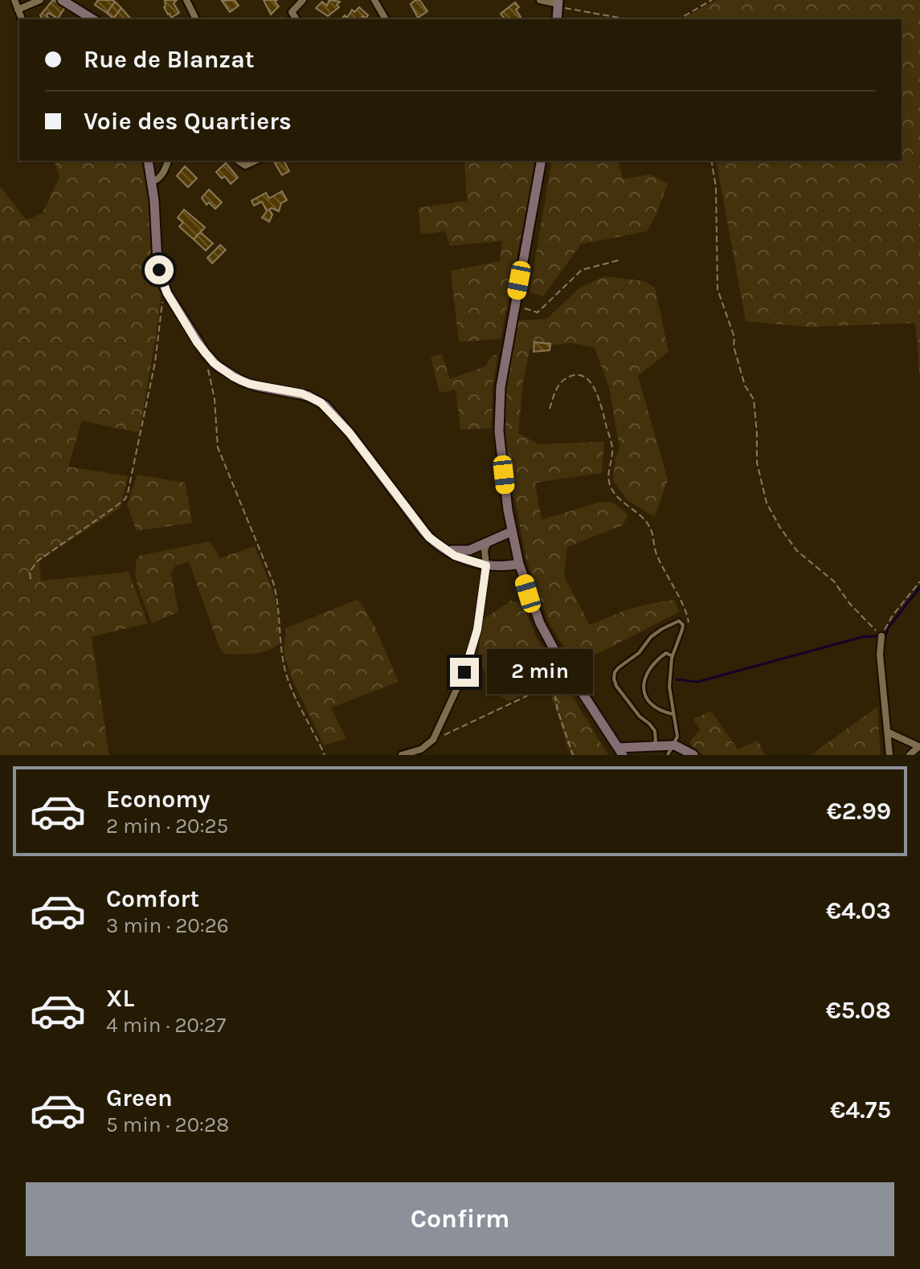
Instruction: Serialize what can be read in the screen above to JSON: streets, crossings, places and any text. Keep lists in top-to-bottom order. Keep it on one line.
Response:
{"page":{"banner":["Rue de Blanzat","Voie des Quartiers"],"bubble":"2 min","list":[{"name":"Economy","note":"2 min · 20:25","value":"€2.99"},{"name":"Comfort","note":"3 min · 20:26","value":"€4.03"},{"name":"XL","note":"4 min · 20:27","value":"€5.08"},{"name":"Green","note":"5 min · 20:28","value":"€4.75"}],"buttons":"Confirm"}}
